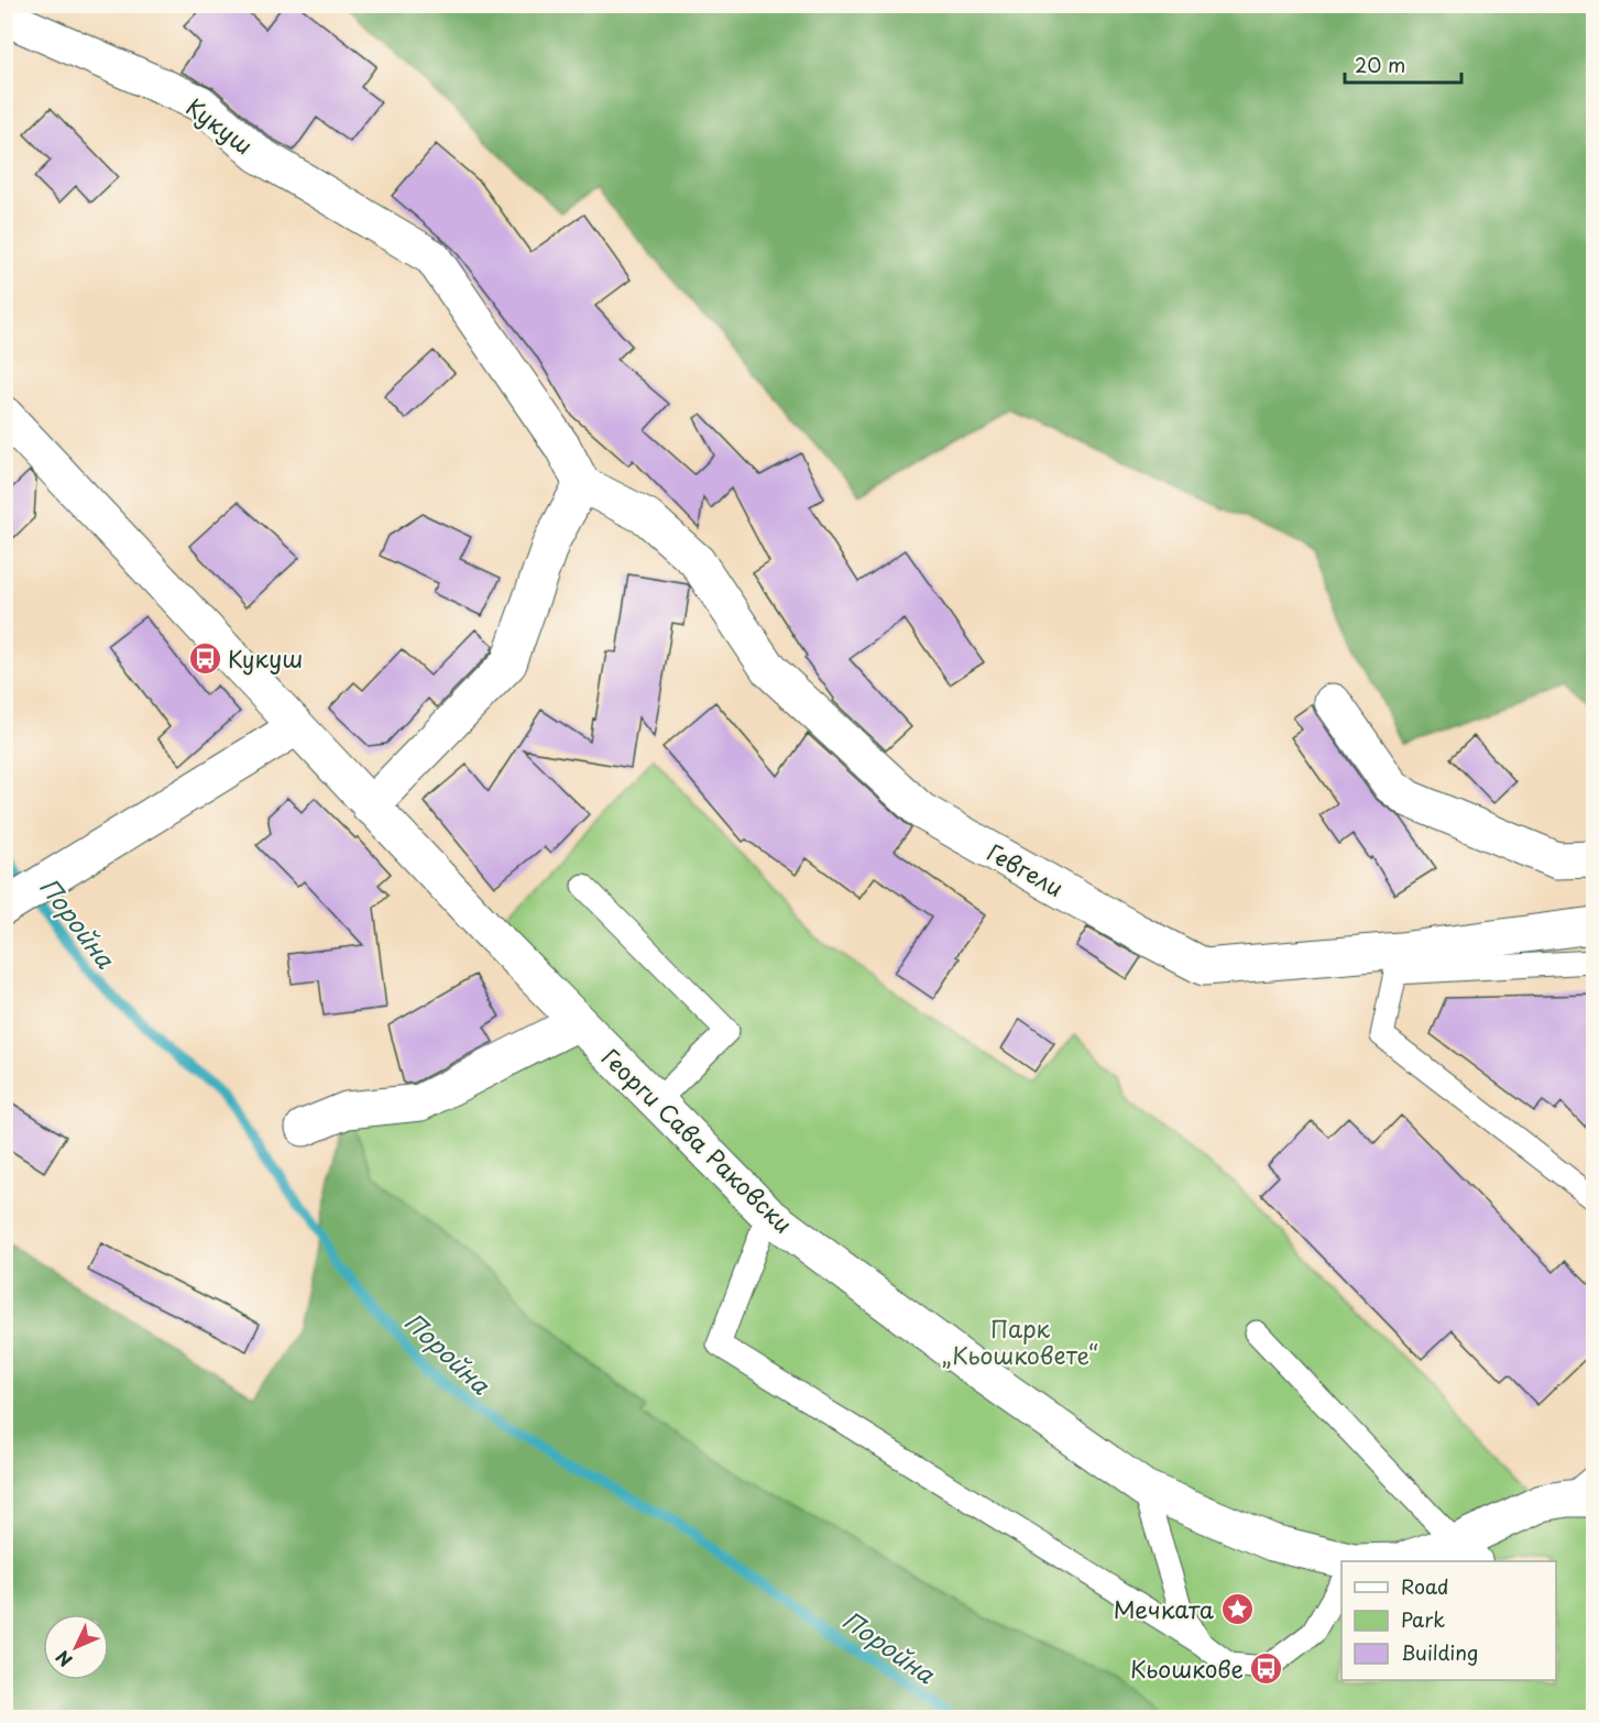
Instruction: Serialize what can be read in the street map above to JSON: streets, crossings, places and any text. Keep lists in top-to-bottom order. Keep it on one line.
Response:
{"streets":{"street":["Кукуш","Гевгели","Георги Сава Раковски"]},"crossings":[["Кукуш","Гевгели"]],"water":["Поройна"],"parks":["Парк „Кьошковете“"],"places":{"bus stop":["Кукуш","Кьошкове"],"place":["Мечката"]},"legend":["Road","Park","Building"],"scale_bar":"20 m","north":"bottom left"}
